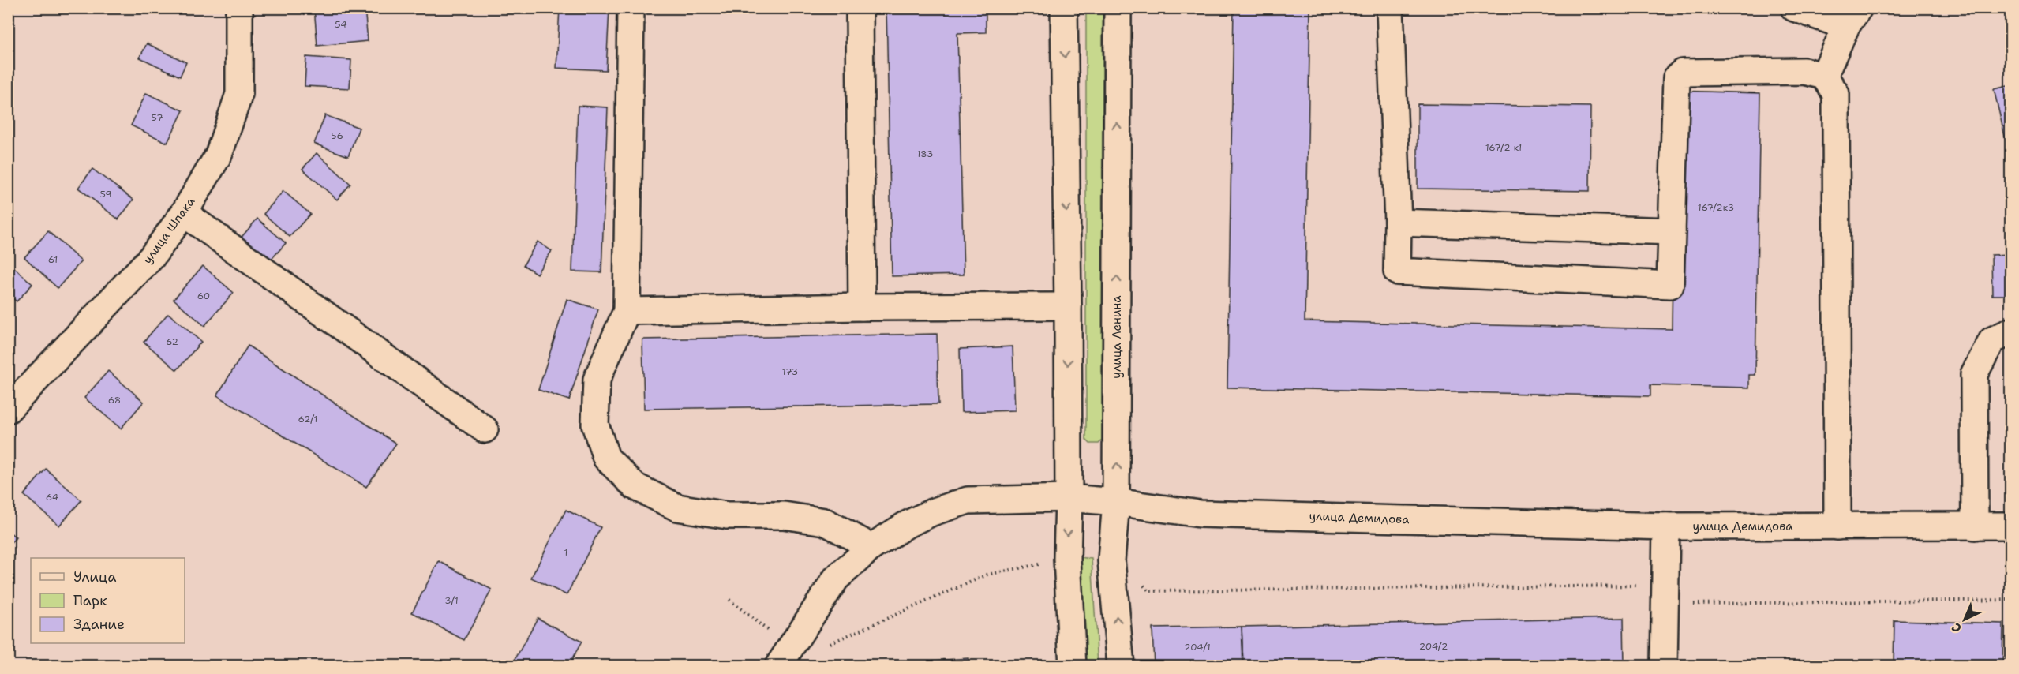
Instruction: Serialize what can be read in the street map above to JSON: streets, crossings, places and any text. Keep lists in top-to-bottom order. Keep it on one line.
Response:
{"streets":{"street":["улица Шпака","улица Ленина","улица Демидова"]},"crossings":[["улица Ленина","улица Демидова"]],"house_numbers":["54","57","56","167/2 к1","183","59","167/2к3","61","60","62","173","68","62/1","64","1","3/1","204/2","204/1"],"legend":["Улица","Парк","Здание"],"north":"bottom left"}
